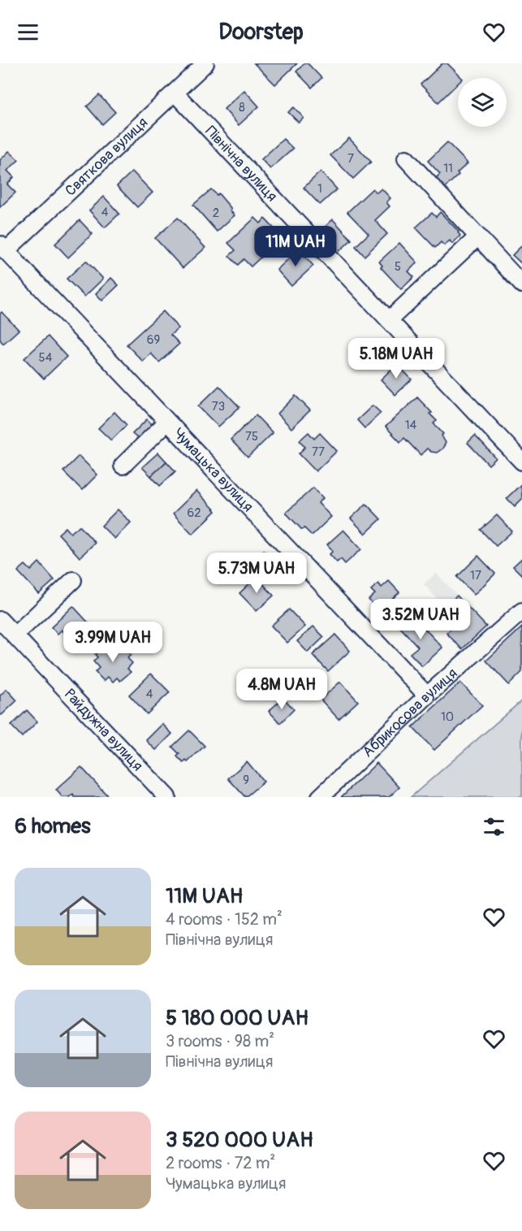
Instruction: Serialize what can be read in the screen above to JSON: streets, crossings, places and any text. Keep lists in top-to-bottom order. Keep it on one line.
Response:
{"streets":{"street":["Святкова вулиця","Північна вулиця","Чумацька вулиця","Абрикосова вулиця","Райдужна вулиця"]},"crossings":[["Святкова вулиця","Північна вулиця"],["Святкова вулиця","Чумацька вулиця"],["Чумацька вулиця","Абрикосова вулиця"]],"house_numbers":["8","7","11","1","4","2","5","69","54","73","14","75","77","62","17","4","10","9"],"page":{"header":"Doorstep","price":["11M UAH","5.18M UAH","5.73M UAH","3.52M UAH","3.99M UAH","4.8M UAH"],"heading":"6 homes","list":[{"name":"11M UAH","note":"4 rooms · 152 m² · Північна вулиця"},{"name":"5 180 000 UAH","note":"3 rooms · 98 m² · Північна вулиця"},{"name":"3 520 000 UAH","note":"2 rooms · 72 m² · Чумацька вулиця"}]}}
